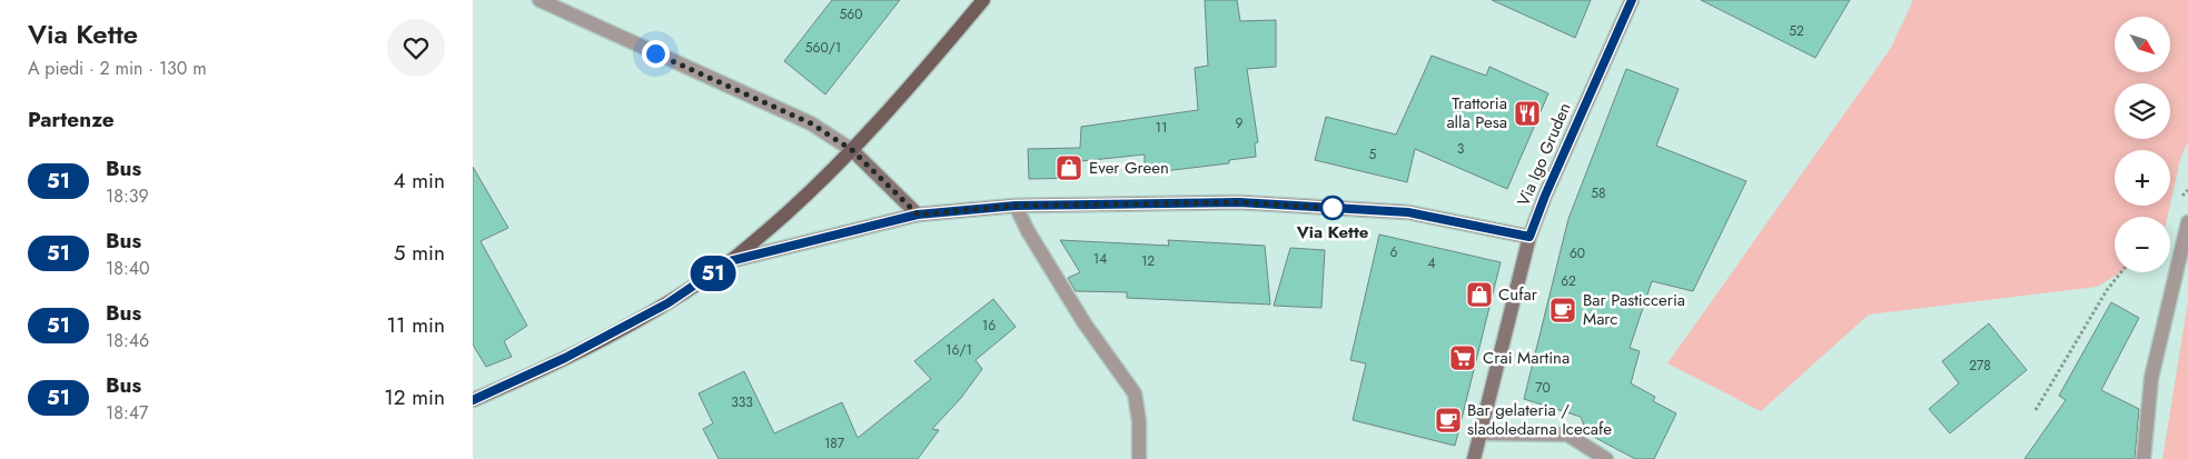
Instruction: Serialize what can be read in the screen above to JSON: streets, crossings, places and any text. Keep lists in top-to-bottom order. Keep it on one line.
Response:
{"streets":{"street":["Via Igo Gruden"]},"places":{"restaurant":["Trattoria alla Pesa"],"shop":["Ever Green","Cufar"],"other":["Via Kette"],"cafe":["Bar Pasticceria Marc","Bar gelateria / sladoledarna Icecafe"],"supermarket":["Crai Martina"]},"lines":["bus line 51"],"house_numbers":["560","52","560/1","9","11","3","5","58","6","60","14","12","4","62","16","16/1","278","70","333","187"],"north":"bottom right","page":{"heading":[["Via Kette","A piedi · 2 min · 130 m"],"Partenze"],"on_map":"51","map_buttons":["+","−"],"list":[{"mark":"51","name":"Bus","note":"18:39","value":"4 min"},{"mark":"51","name":"Bus","note":"18:40","value":"5 min"},{"mark":"51","name":"Bus","note":"18:46","value":"11 min"},{"mark":"51","name":"Bus","note":"18:47","value":"12 min"}]}}
